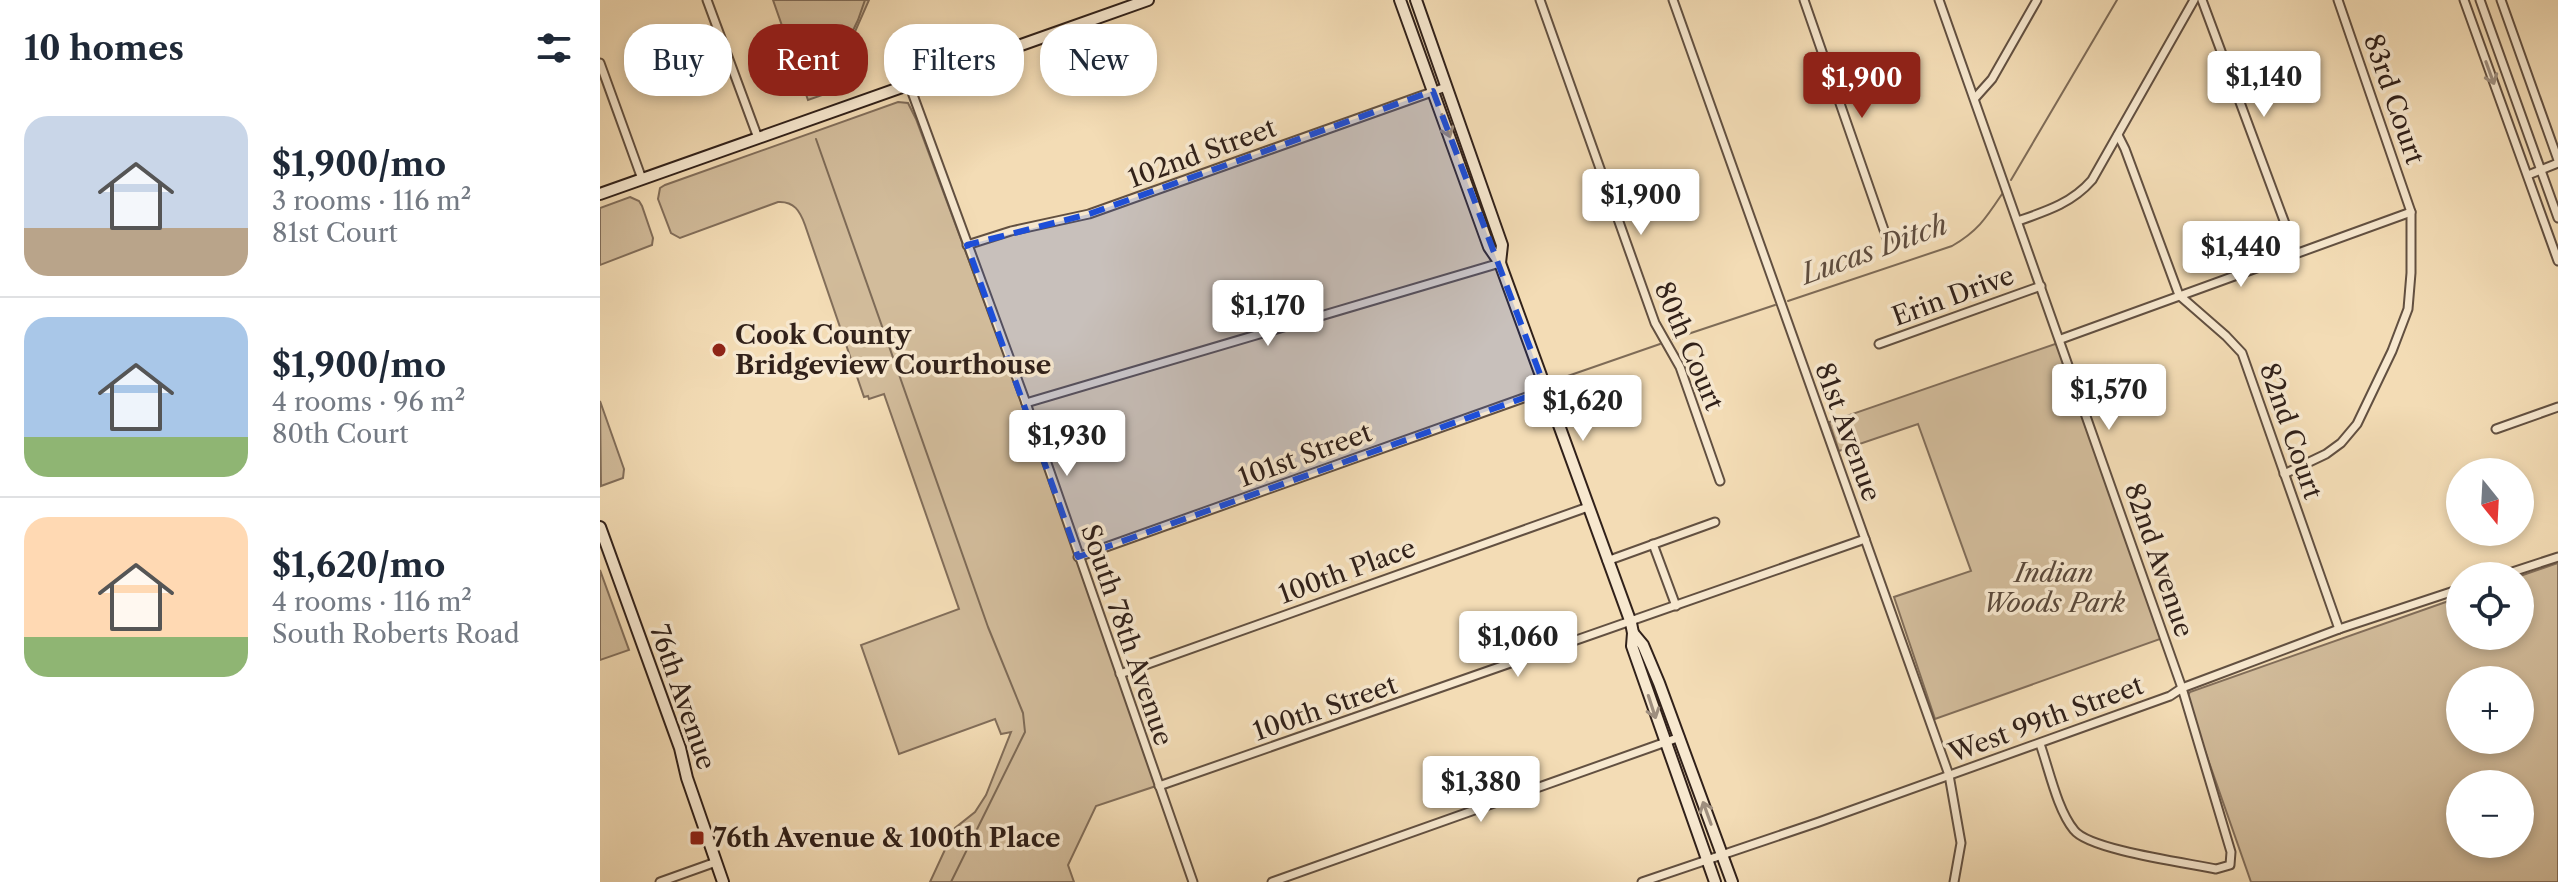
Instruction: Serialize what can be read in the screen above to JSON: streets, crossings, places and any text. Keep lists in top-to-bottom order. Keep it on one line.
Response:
{"streets":{"street":["83rd Court","102nd Street","Erin Drive","80th Court","82nd Court","81st Avenue","101st Street","82nd Avenue","100th Place","South 78th Avenue","76th Avenue","100th Street","West 99th Street"]},"crossings":[["83rd Court","82nd Court"],["102nd Street","South 78th Avenue"],["Erin Drive","82nd Avenue"],["82nd Court","West 99th Street"],["81st Avenue","100th Street"],["81st Avenue","West 99th Street"],["101st Street","South 78th Avenue"],["82nd Avenue","West 99th Street"],["100th Place","South 78th Avenue"],["South 78th Avenue","100th Street"]],"water":["Lucas Ditch"],"parks":["Indian Woods Park"],"places":{"other":["Cook County Bridgeview Courthouse"],"transit":["76th Avenue & 100th Place"]},"north":"bottom","page":{"heading":"10 homes","chip":["Buy","Rent","Filters","New"],"price":["$1,140","$1,900","$1,900","$1,440","$1,170","$1,570","$1,620","$1,930","$1,060","$1,380"],"list":[{"name":"$1,900/mo","note":"3 rooms · 116 m² · 81st Court"},{"name":"$1,900/mo","note":"4 rooms · 96 m² · 80th Court"},{"name":"$1,620/mo","note":"4 rooms · 116 m² · South Roberts Road"}],"map_buttons":["+","−"]}}
